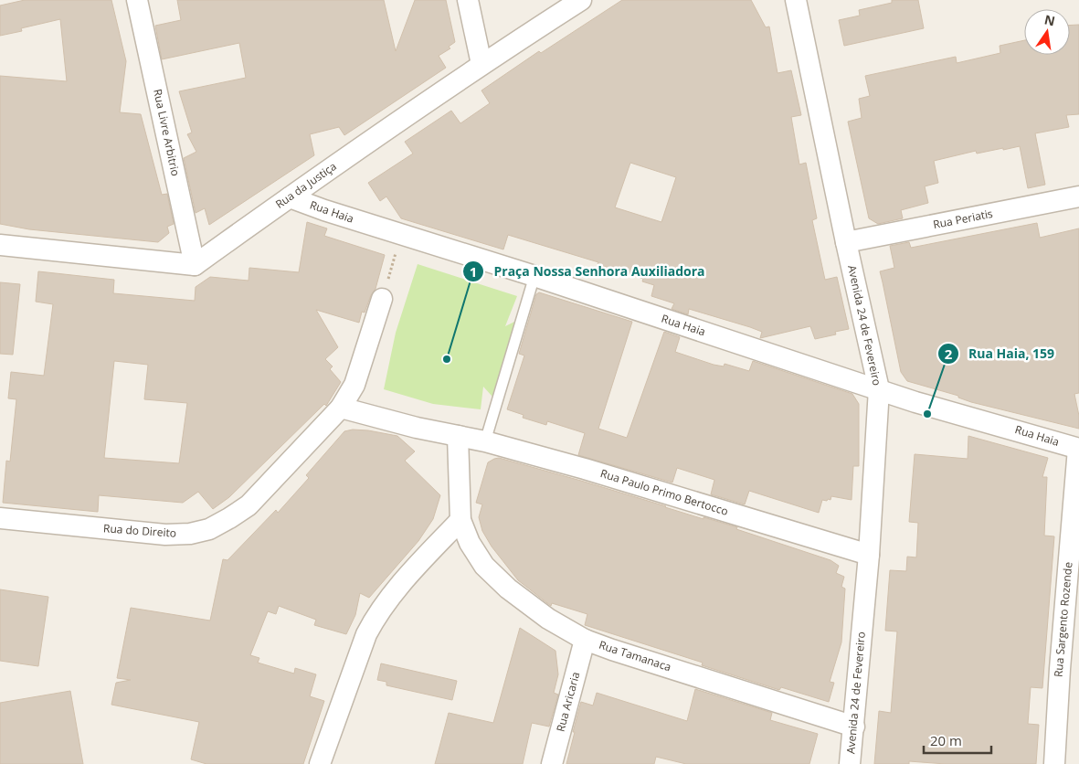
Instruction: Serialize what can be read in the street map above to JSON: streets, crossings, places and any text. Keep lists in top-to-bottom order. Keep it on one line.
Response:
{"streets":{"street":["Rua Livre Arbitrio","Rua da Justiça","Rua Haia","Rua Periatis","Avenida 24 de Fevereiro","Rua Paulo Primo Bertocco","Rua do Direito","Rua Sargento Rozende","Rua Tamanaca","Rua Aricaria"]},"crossings":[["Rua Livre Arbitrio","Rua da Justiça"],["Rua da Justiça","Rua Haia"],["Rua Haia","Avenida 24 de Fevereiro"],["Rua Haia","Rua Sargento Rozende"],["Rua Periatis","Avenida 24 de Fevereiro"],["Avenida 24 de Fevereiro","Rua Paulo Primo Bertocco"],["Avenida 24 de Fevereiro","Rua Tamanaca"],["Rua Paulo Primo Bertocco","Rua do Direito"],["Rua Paulo Primo Bertocco","Rua Tamanaca"],["Rua Tamanaca","Rua Aricaria"]],"places":["Praça Nossa Senhora Auxiliadora","Rua Haia, 159"],"scale_bar":"20 m","north":"top"}
